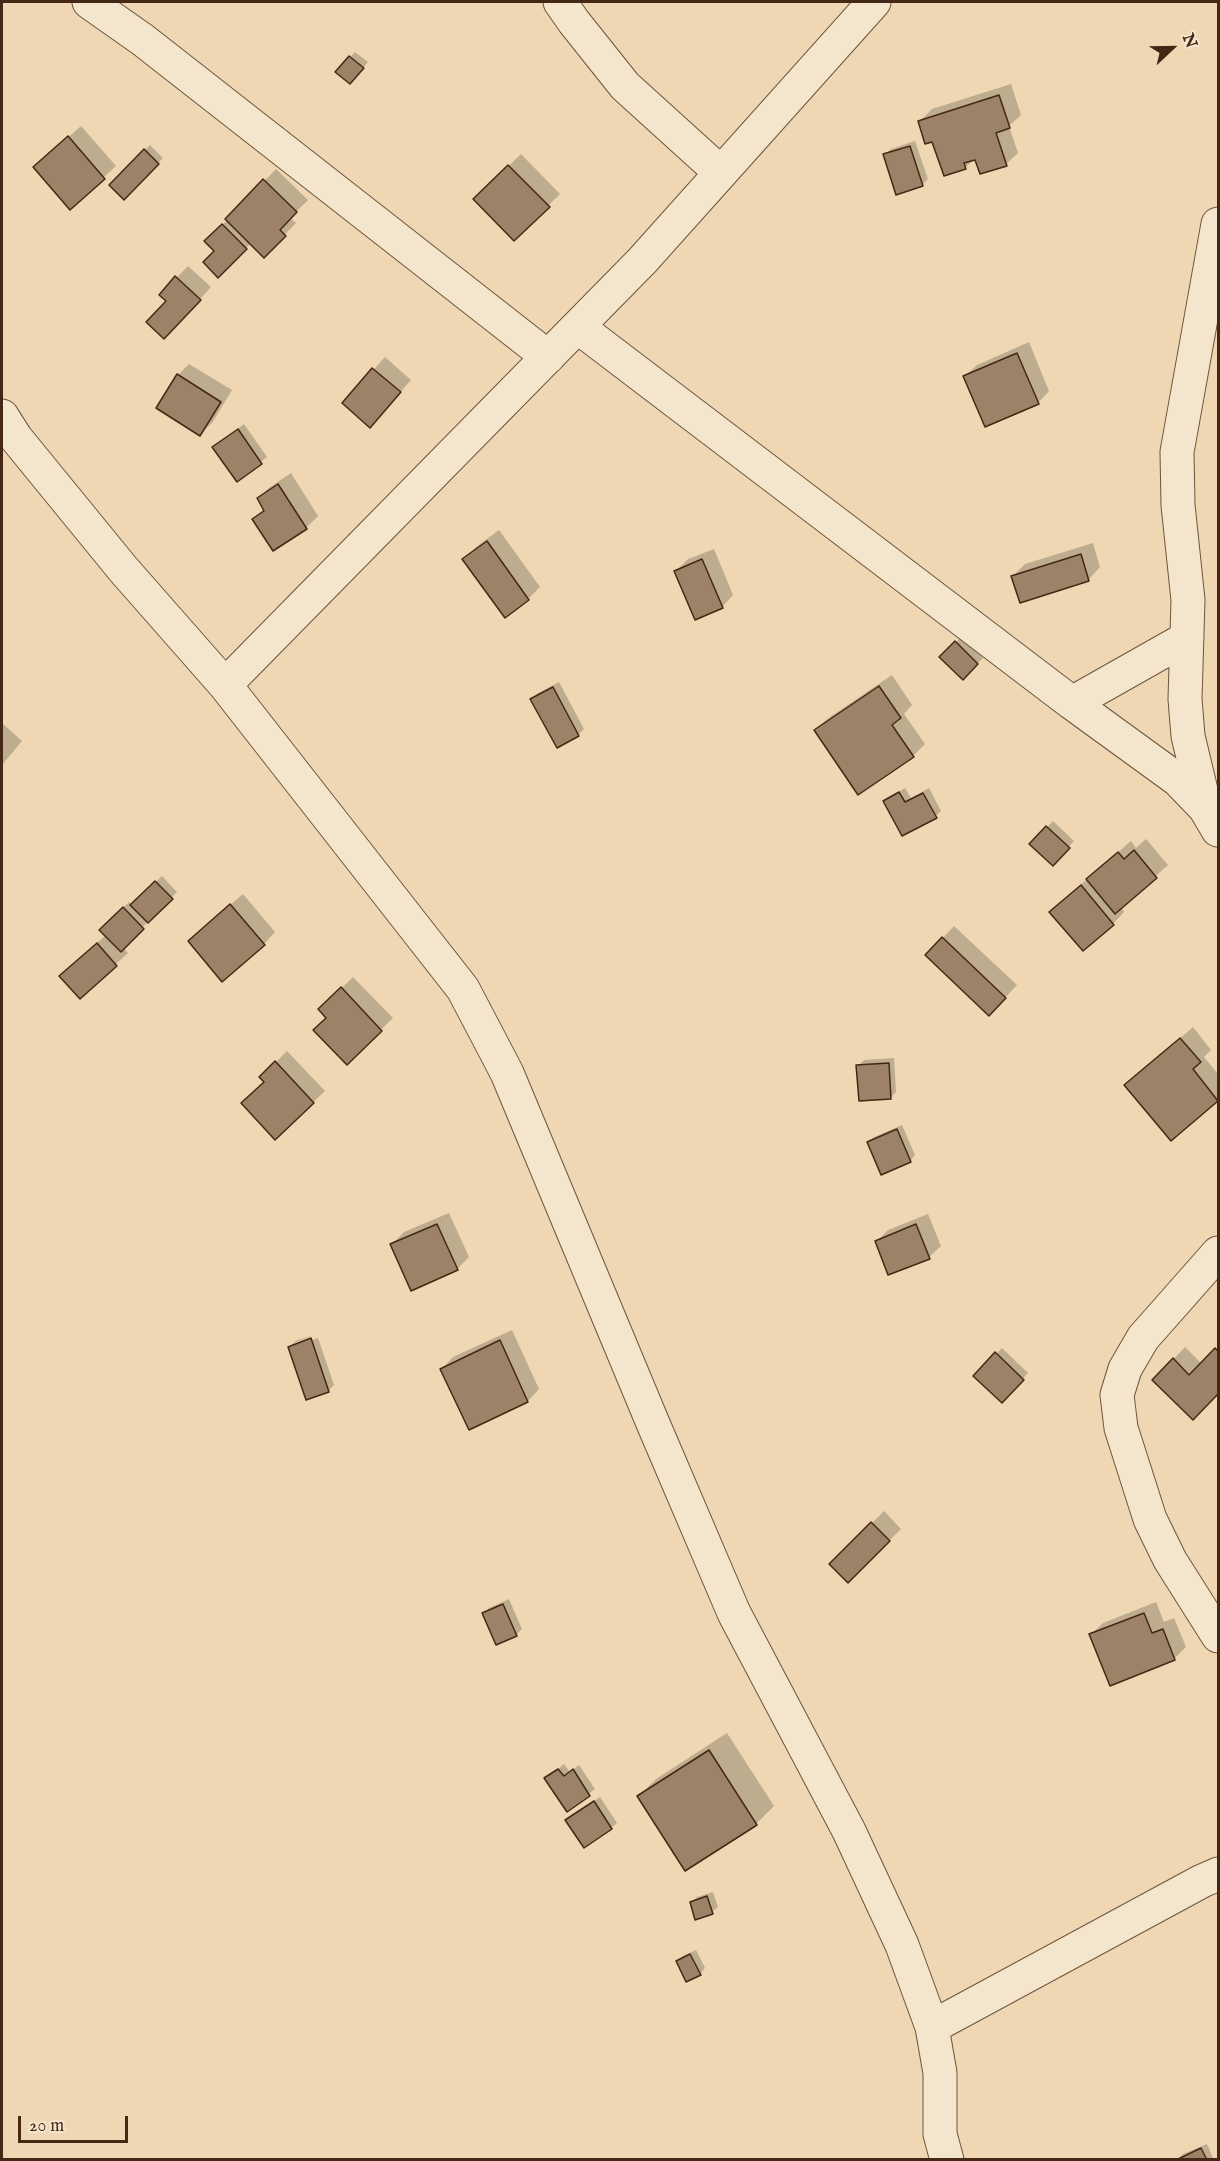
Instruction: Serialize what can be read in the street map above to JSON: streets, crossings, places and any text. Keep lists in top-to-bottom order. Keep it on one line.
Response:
{"scale_bar":"20 m","north":"right"}
